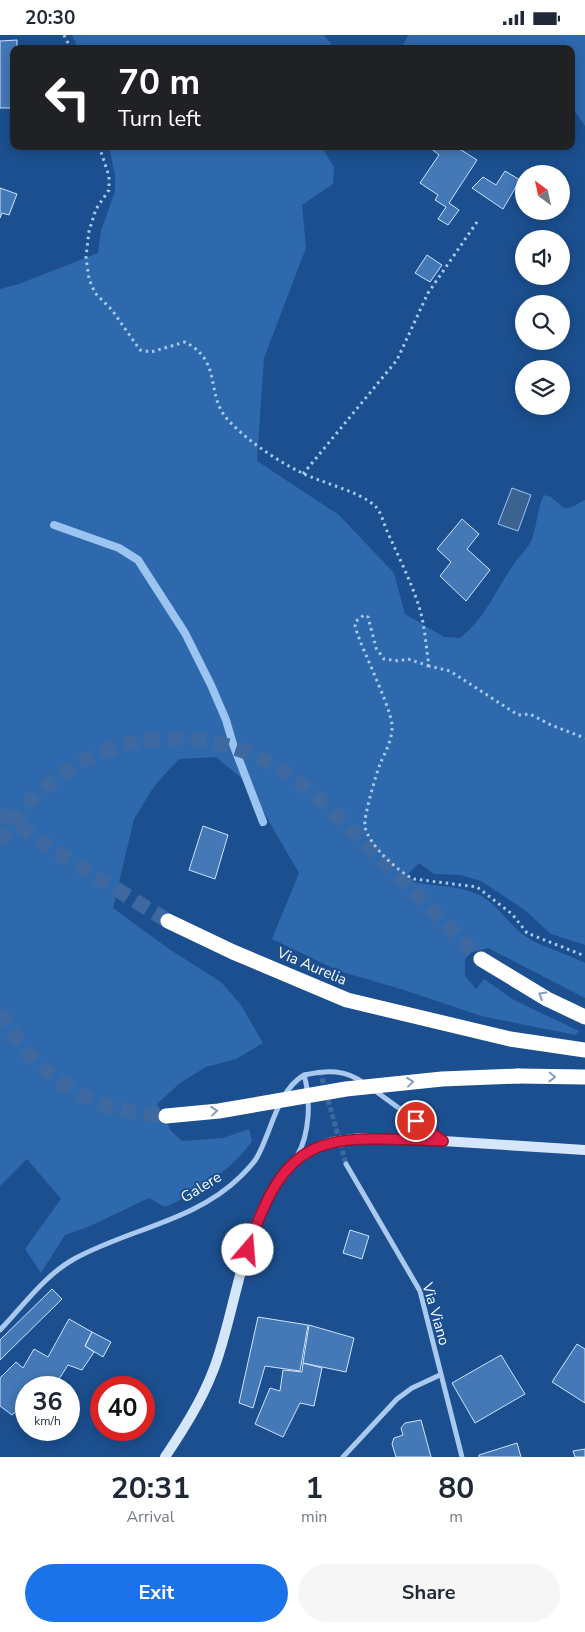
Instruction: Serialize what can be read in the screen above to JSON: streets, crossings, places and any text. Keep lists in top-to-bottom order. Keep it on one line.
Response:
{"streets":{"highway":["Via Aurelia"],"street":["Galere","Via Viano"]},"north":"top left","page":{"status":"20:30","turn":["70 m","Turn left"],"speed":"36 km/h","limit":"40","eta":["20:31","Arrival","1","min","80","m"],"buttons":["Exit","Share"]}}
